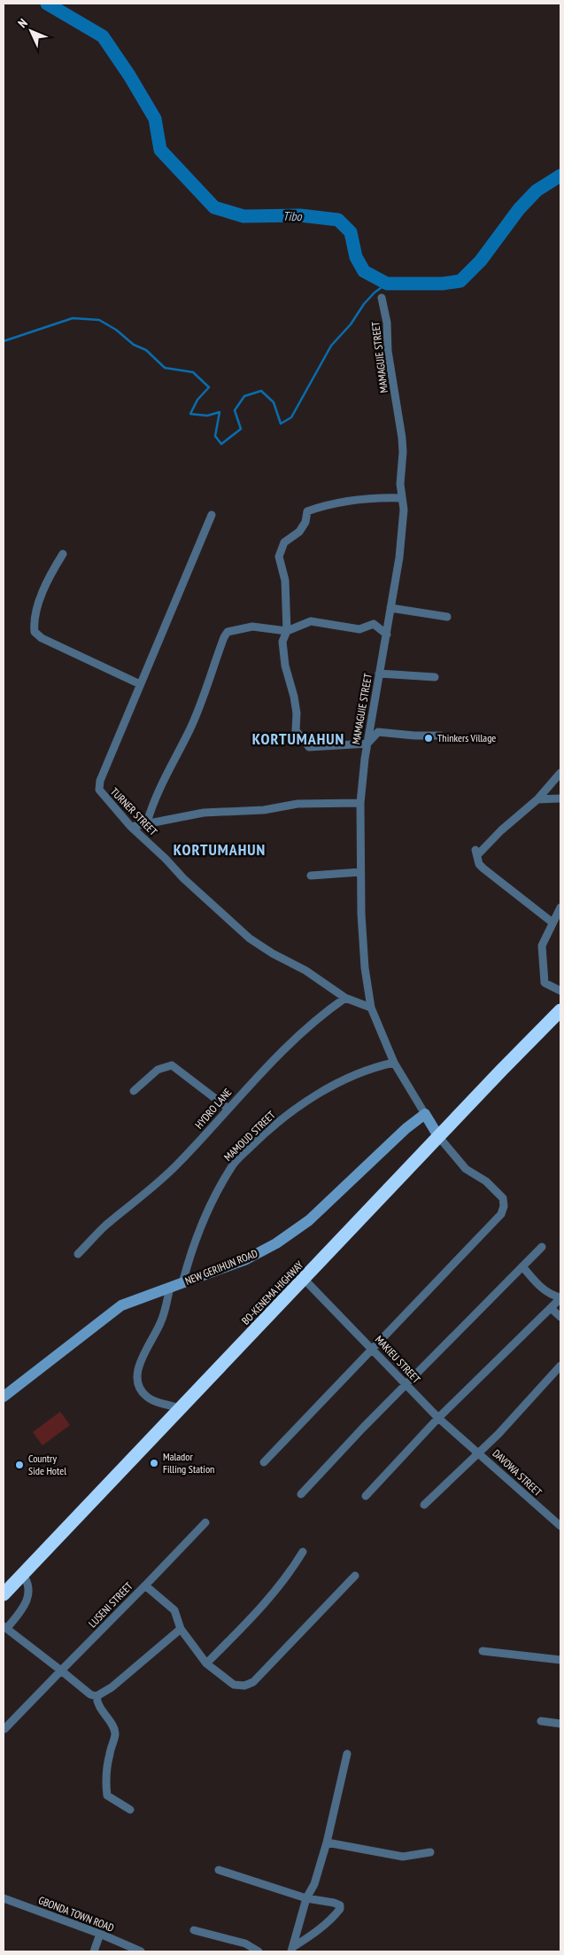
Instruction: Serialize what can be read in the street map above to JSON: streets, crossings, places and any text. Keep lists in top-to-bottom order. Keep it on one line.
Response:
{"streets":{"highway":["BO-KENEMA HIGHWAY"],"street":["MAMAGUIE STREET","TURNER STREET","HYDRO LANE","MAMOUD STREET","NEW GERIHUN ROAD","MAKIEU STREET","DAVOWA STREET","LUSENI STREET","GBONDA TOWN ROAD"]},"crossings":[["MAMAGUIE STREET","MAMOUD STREET"],["MAMAGUIE STREET","NEW GERIHUN ROAD"],["TURNER STREET","HYDRO LANE"],["MAMOUD STREET","NEW GERIHUN ROAD"],["BO-KENEMA HIGHWAY","MAKIEU STREET"],["MAKIEU STREET","DAVOWA STREET"]],"districts":["KORTUMAHUN","KORTUMAHUN"],"water":["Tibo"],"places":["Thinkers Village","Malador Filling Station","Country Side Hotel"],"north":"top left"}
